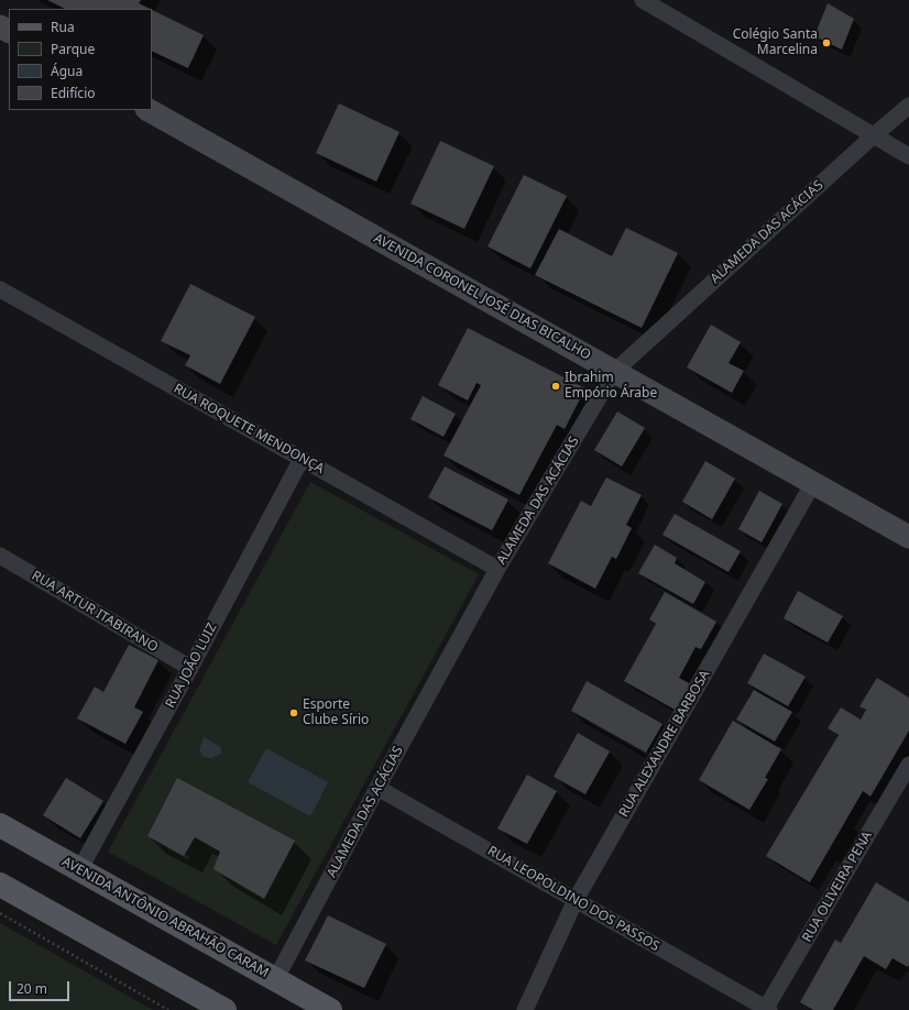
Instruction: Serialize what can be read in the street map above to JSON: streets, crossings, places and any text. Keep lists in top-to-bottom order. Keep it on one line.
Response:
{"streets":{"main road":["AVENIDA ANTÔNIO ABRAHÃO CARAM"],"street":["ALAMEDA DAS ACÁCIAS","AVENIDA CORONEL JOSÉ DIAS BICALHO","RUA ROQUETE MENDONÇA","RUA ARTUR ITABIRANO","RUA JOÃO LUIZ","RUA ALEXANDRE BARBOSA","RUA OLIVEIRA PENA","RUA LEOPOLDINO DOS PASSOS"]},"crossings":[["ALAMEDA DAS ACÁCIAS","AVENIDA CORONEL JOSÉ DIAS BICALHO"],["ALAMEDA DAS ACÁCIAS","RUA ROQUETE MENDONÇA"],["ALAMEDA DAS ACÁCIAS","RUA LEOPOLDINO DOS PASSOS"],["ALAMEDA DAS ACÁCIAS","AVENIDA ANTÔNIO ABRAHÃO CARAM"],["AVENIDA CORONEL JOSÉ DIAS BICALHO","RUA ALEXANDRE BARBOSA"],["RUA ROQUETE MENDONÇA","RUA JOÃO LUIZ"],["RUA ARTUR ITABIRANO","RUA JOÃO LUIZ"],["RUA JOÃO LUIZ","AVENIDA ANTÔNIO ABRAHÃO CARAM"],["RUA ALEXANDRE BARBOSA","RUA LEOPOLDINO DOS PASSOS"],["RUA OLIVEIRA PENA","RUA LEOPOLDINO DOS PASSOS"]],"places":["Colégio Santa Marcelina","Ibrahim Empório Árabe","Esporte Clube Sírio"],"legend":["Rua","Parque","Água","Edifício"],"scale_bar":"20 m"}
